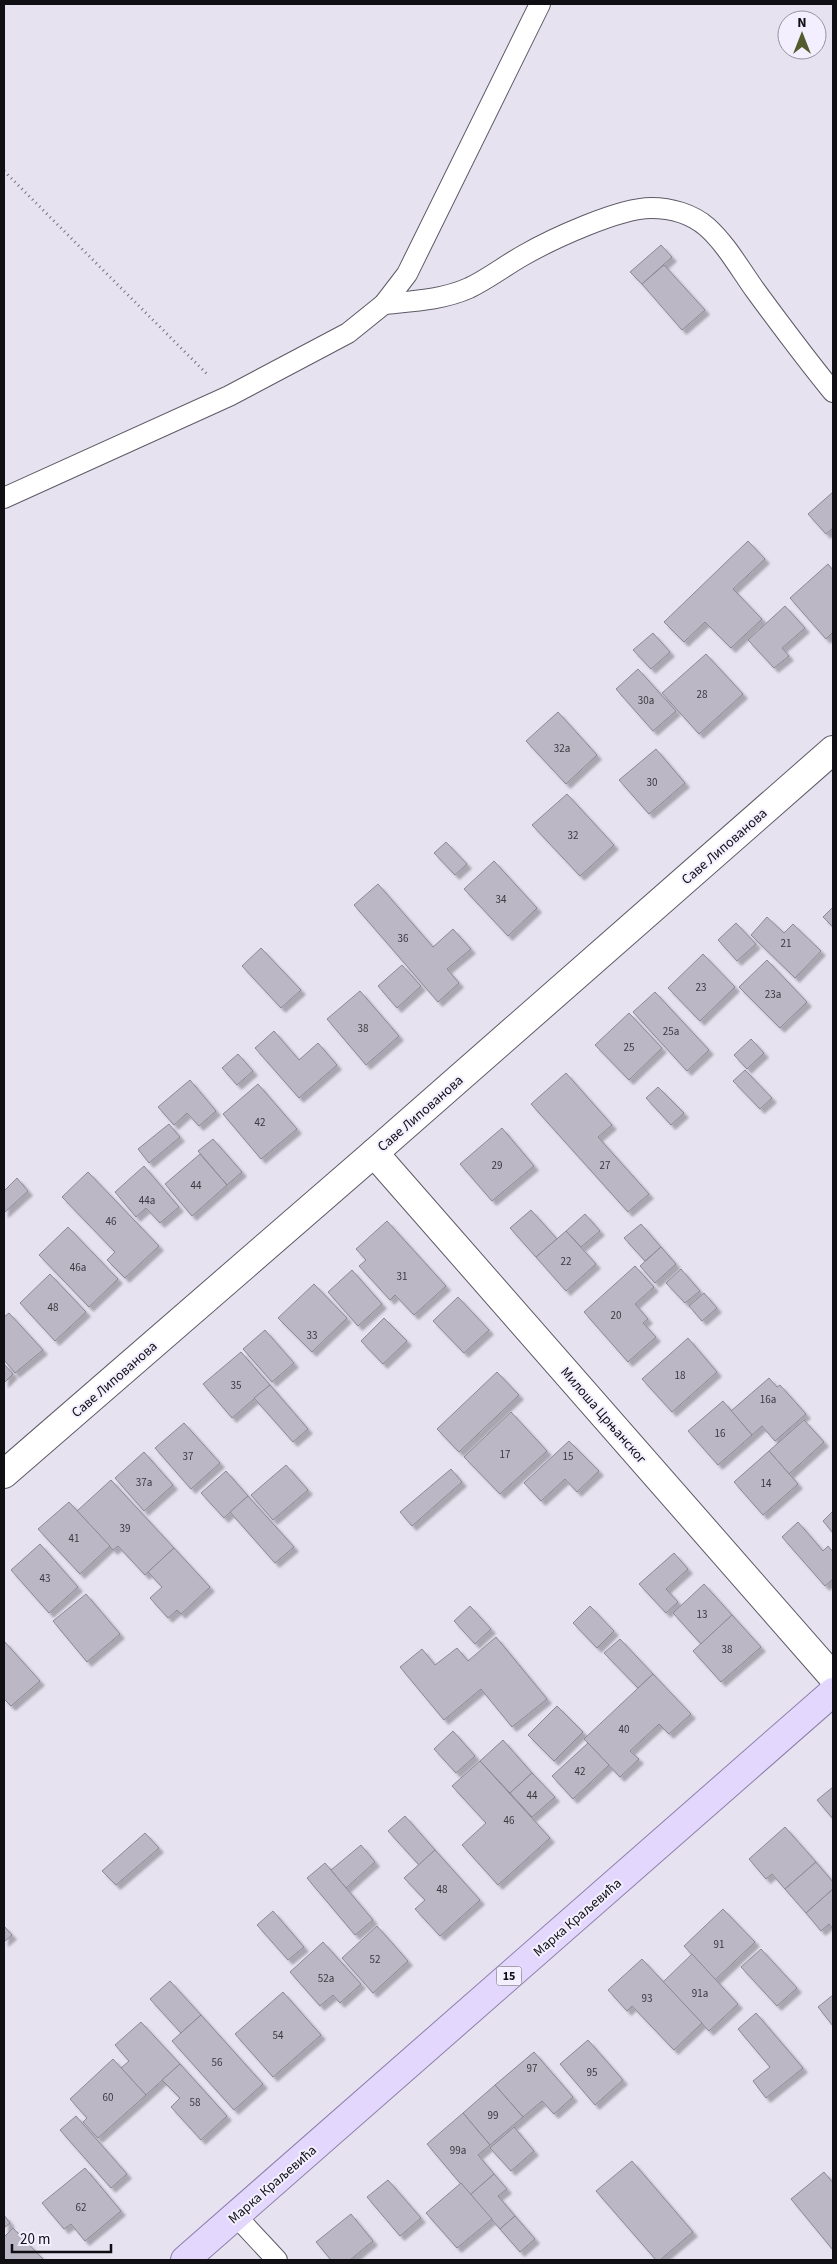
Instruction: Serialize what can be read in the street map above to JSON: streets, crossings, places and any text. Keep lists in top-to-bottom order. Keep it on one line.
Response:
{"streets":{"main road":["Марка Краљевића","15"],"street":["Саве Липованова","Милоша Црњанског"]},"crossings":[["Саве Липованова","Милоша Црњанског"]],"house_numbers":["28","30a","32a","30","32","34","36","21","23","23a","38","25a","25","42","29","27","44","44a","46","22","46a","31","48","20","33","18","35","16a","16","17","37","15","37a","14","39","41","43","13","38","40","42","44","46","48","91","52","52a","91a","93","54","56","97","95","60","58","99","99a","62"],"scale_bar":"20 m","north":"top"}
